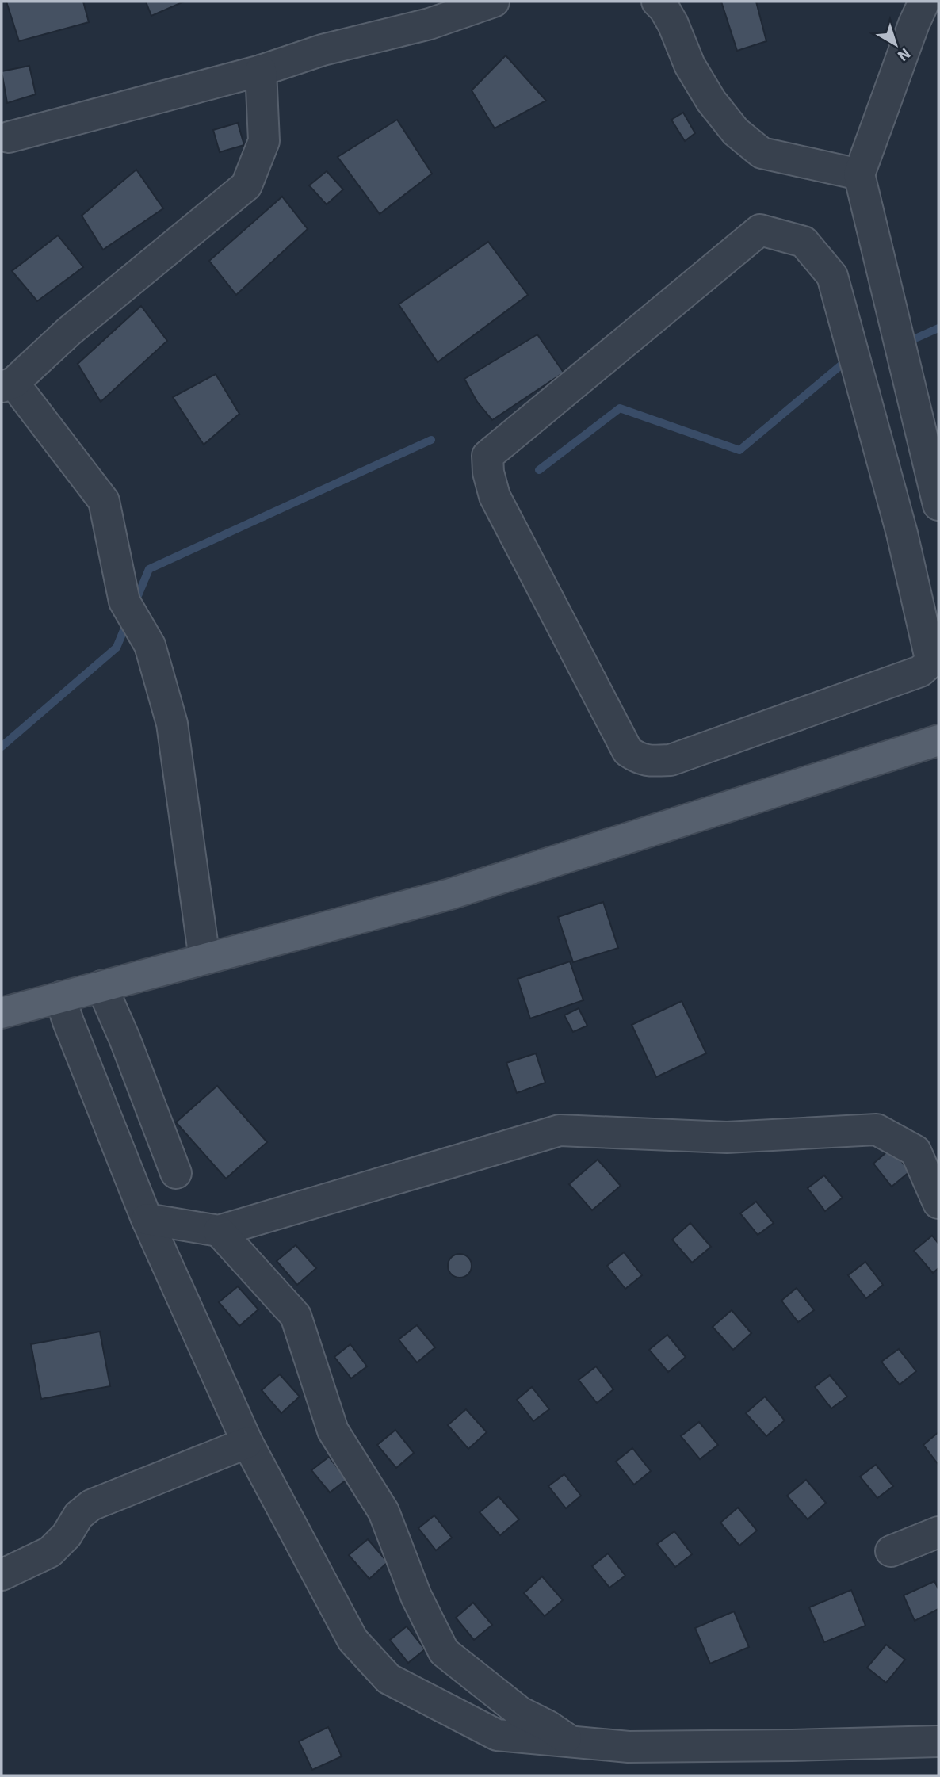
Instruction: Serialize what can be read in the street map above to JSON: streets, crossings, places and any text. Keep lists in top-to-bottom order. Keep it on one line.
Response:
{"north":"bottom right"}
